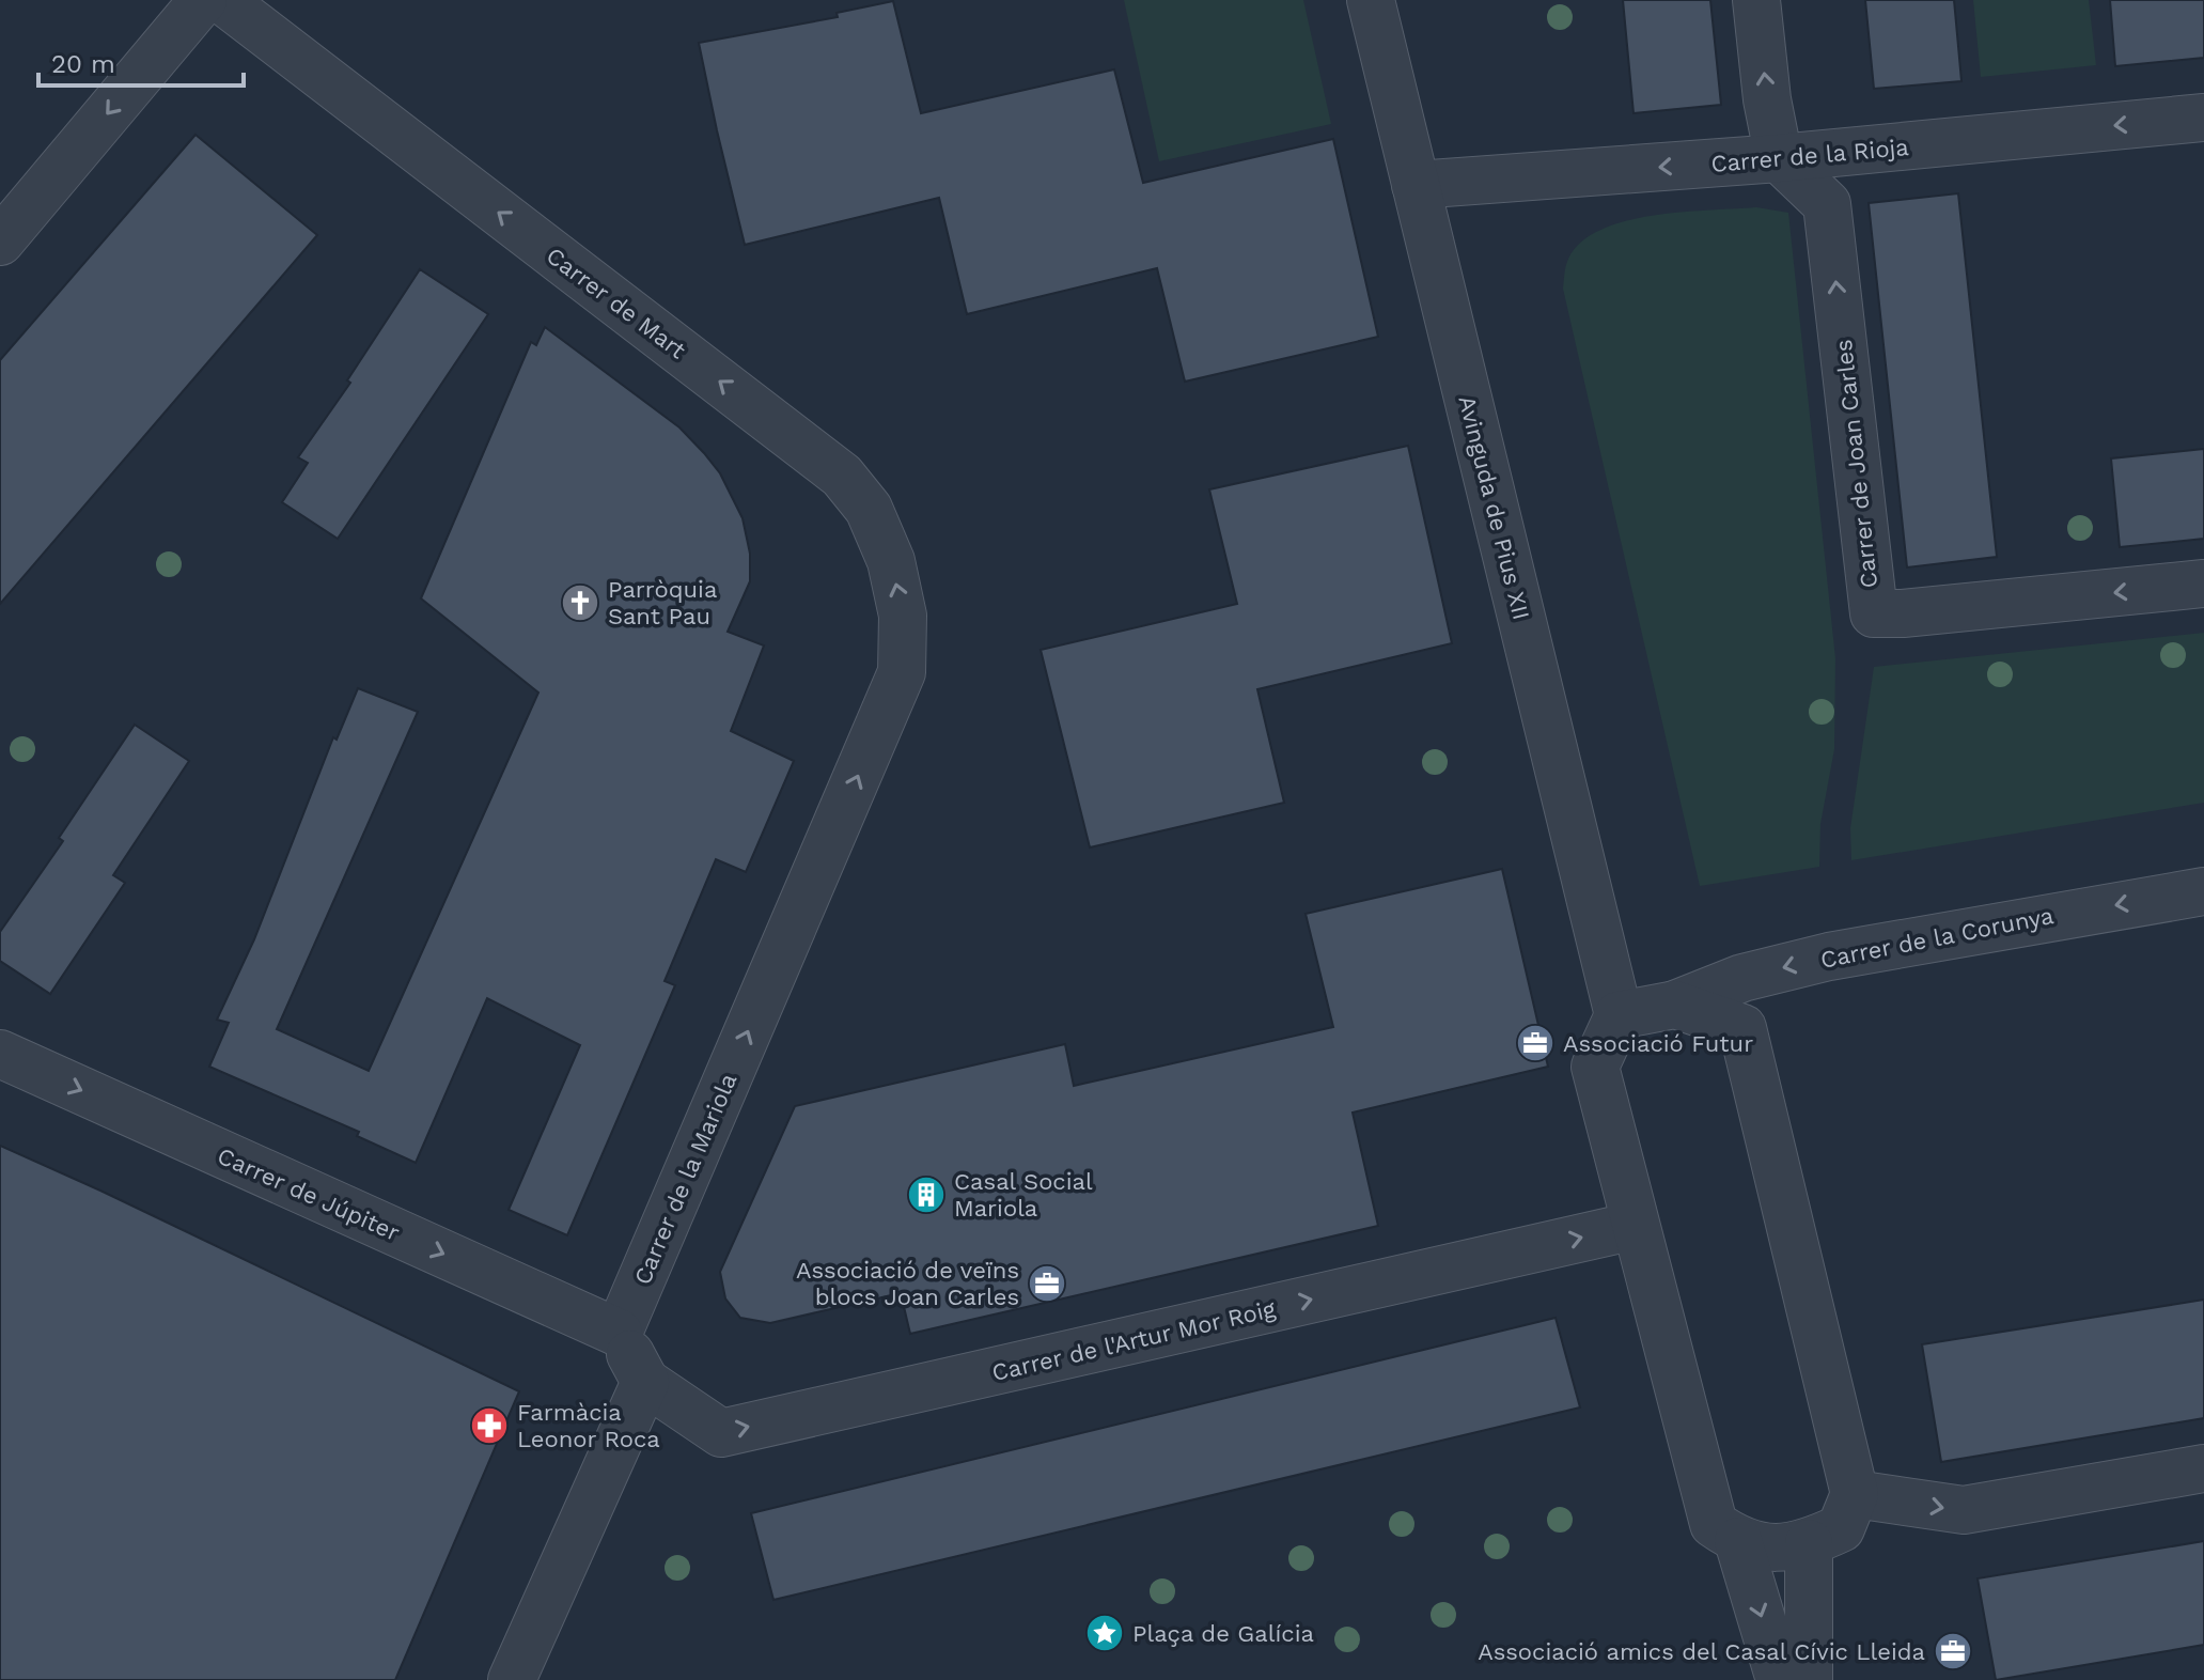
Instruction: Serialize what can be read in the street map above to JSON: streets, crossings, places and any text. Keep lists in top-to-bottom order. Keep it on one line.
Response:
{"streets":{"street":["Carrer de la Rioja","Carrer de Mart","Carrer de Joan Carles","Avinguda de Pius XII","Carrer de la Corunya","Carrer de la Mariola","Carrer de Júpiter","Carrer de l'Artur Mor Roig"]},"crossings":[["Carrer de la Rioja","Carrer de Joan Carles"],["Carrer de la Rioja","Avinguda de Pius XII"],["Carrer de Mart","Carrer de la Mariola"],["Avinguda de Pius XII","Carrer de la Corunya"],["Carrer de la Mariola","Carrer de Júpiter"]],"one_way":["Carrer de la Rioja","Carrer de Mart","Carrer de la Corunya","Carrer de la Mariola","Carrer de Júpiter","Carrer de l'Artur Mor Roig"],"places":{"church":["Parròquia Sant Pau"],"office":["Associació Futur","Associació de veïns blocs Joan Carles","Associació amics del Casal Cívic Lleida"],"building":["Casal Social Mariola"],"pharmacy":["Farmàcia Leonor Roca"],"place":["Plaça de Galícia"]},"scale_bar":"20 m"}
